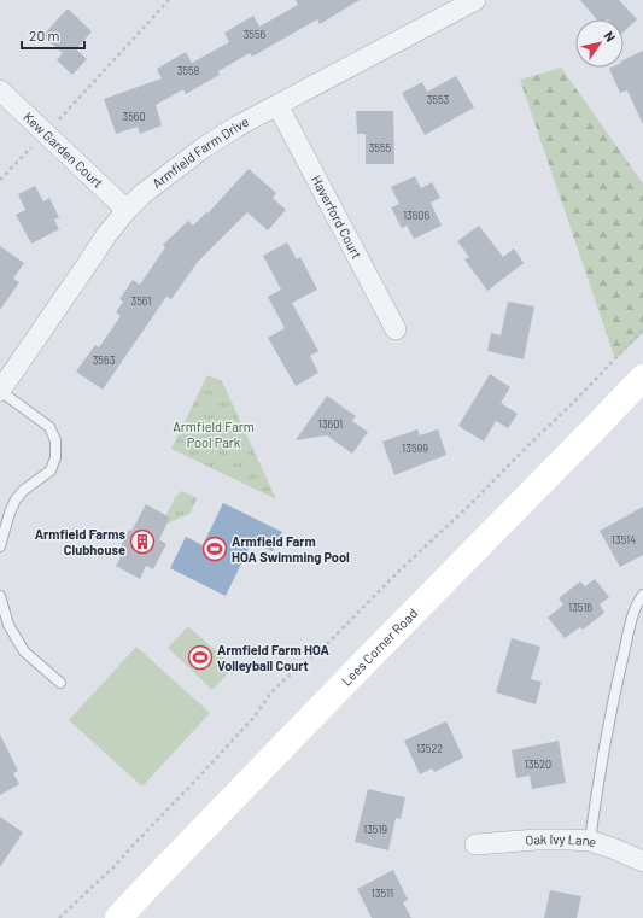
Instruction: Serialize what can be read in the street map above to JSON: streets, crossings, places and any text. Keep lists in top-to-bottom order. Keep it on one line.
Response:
{"streets":{"street":["Kew Garden Court","Armfield Farm Drive","Haverford Court","Lees Corner Road","Oak Ivy Lane"]},"crossings":[["Kew Garden Court","Armfield Farm Drive"],["Armfield Farm Drive","Haverford Court"]],"parks":["Armfield Farm Pool Park"],"places":{"building":["Armfield Farms Clubhouse"],"sports":["Armfield Farm HOA Swimming Pool","Armfield Farm HOA Volleyball Court"]},"house_numbers":["3556","3558","3553","3560","3555","13606","3561","3563","13601","13599","13514","13516","13522","13520","13519","13511"],"scale_bar":"20 m","north":"top right"}
